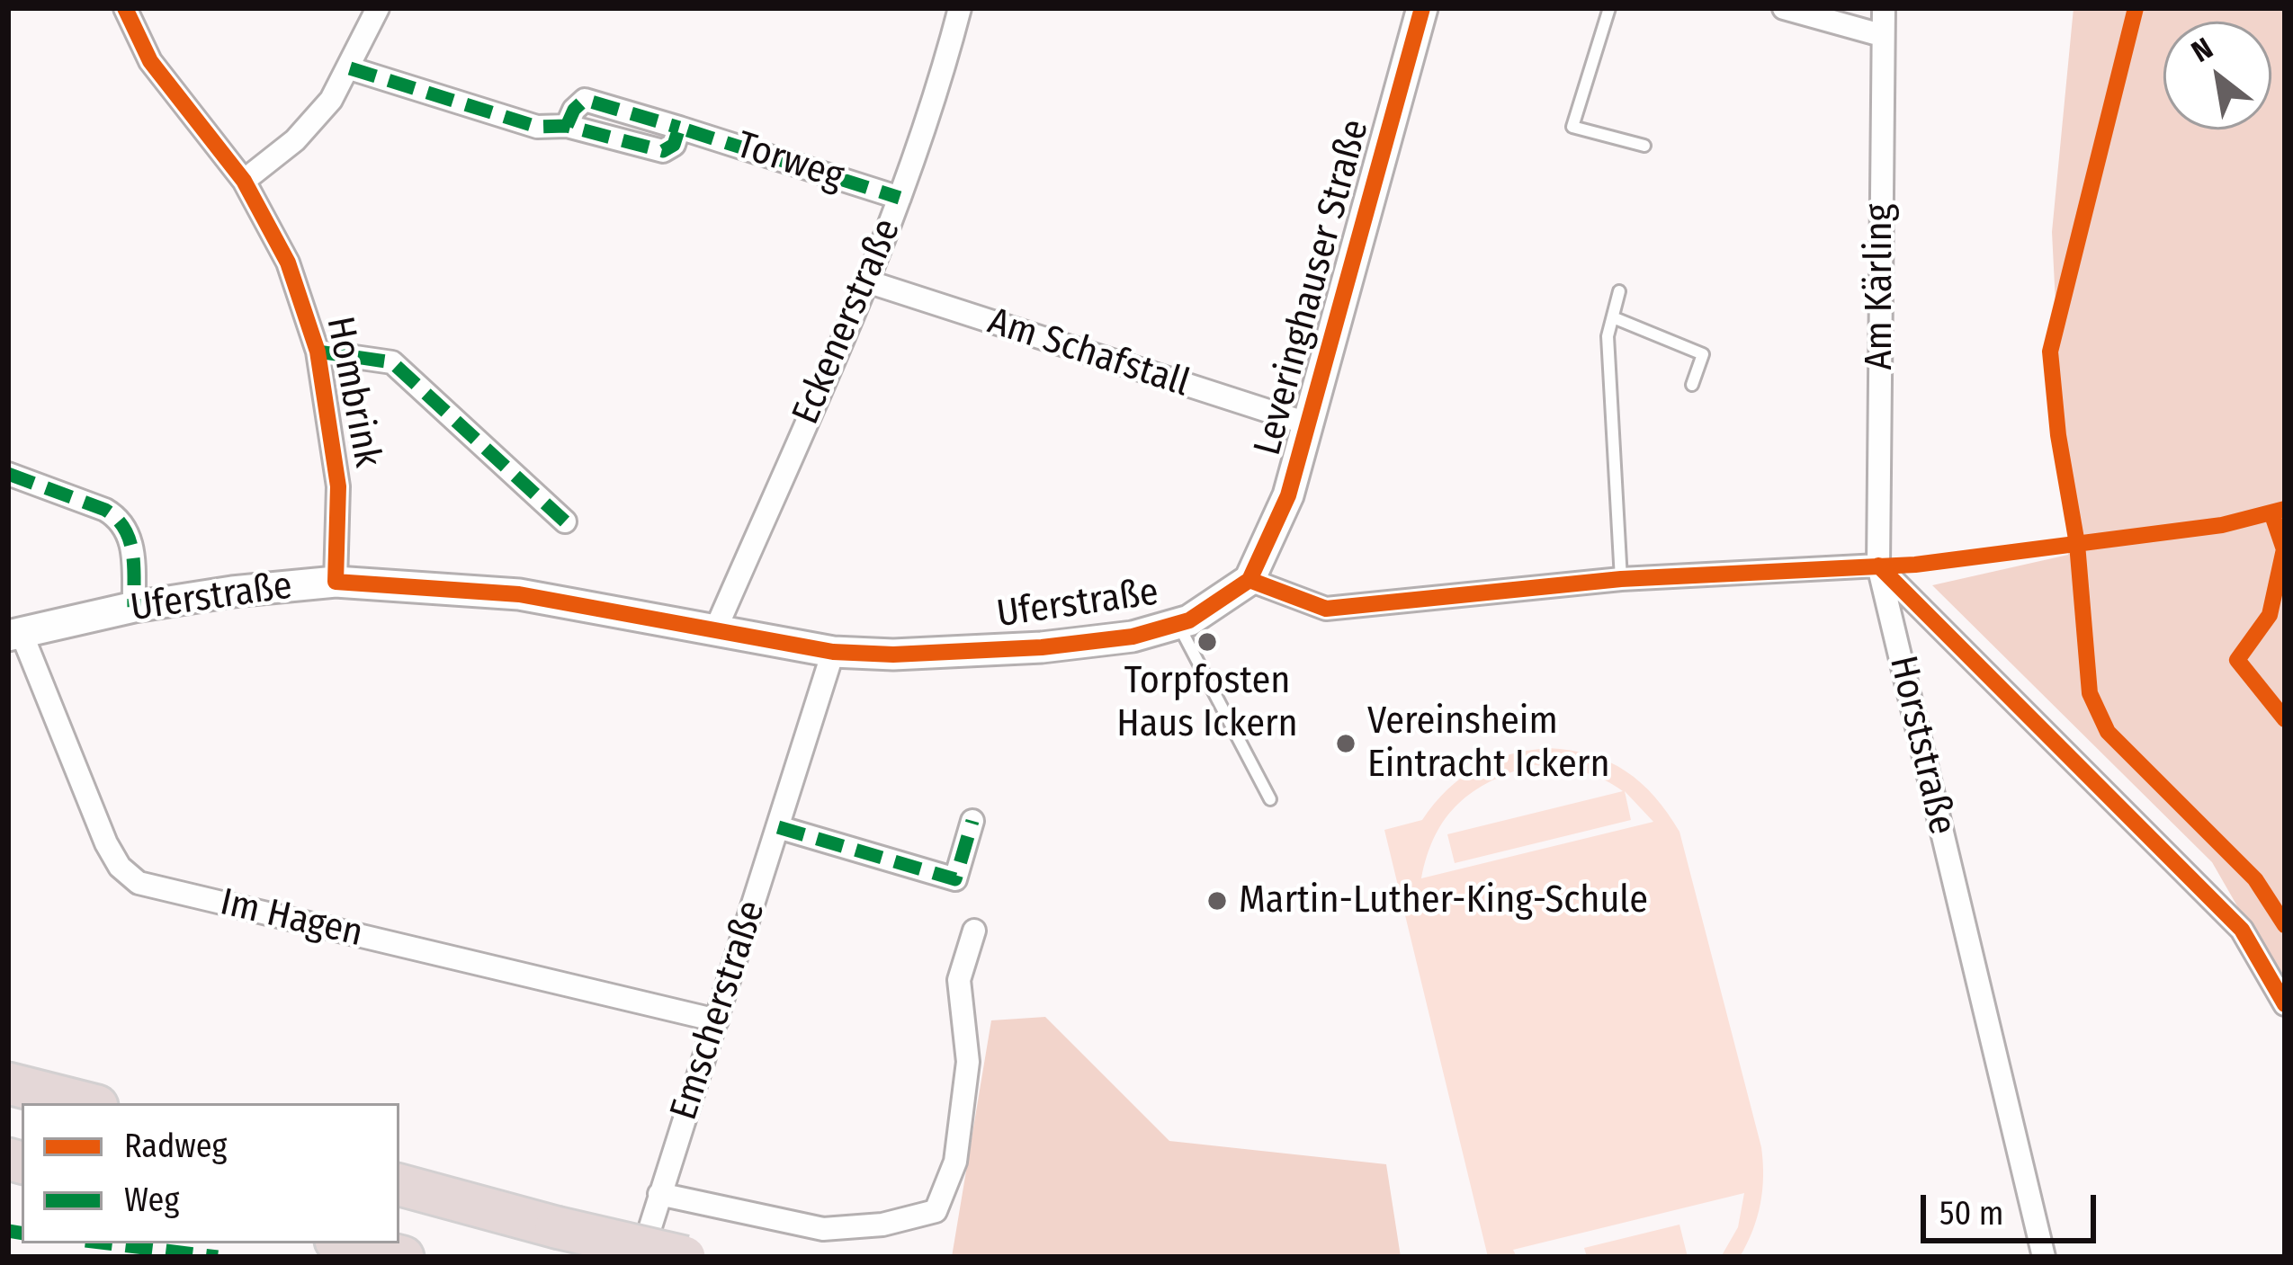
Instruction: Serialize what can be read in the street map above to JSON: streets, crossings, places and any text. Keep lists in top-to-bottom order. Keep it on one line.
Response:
{"streets":{"main road":["Leveringhauser Straße","Uferstraße"],"street":["Torweg","Am Kärling","Eckenerstraße","Am Schafstall","Hombrink","Horststraße","Im Hagen","Emscherstraße"]},"crossings":[["Torweg","Eckenerstraße"],["Am Kärling","Horststraße"],["Leveringhauser Straße","Am Schafstall"],["Leveringhauser Straße","Uferstraße"],["Eckenerstraße","Am Schafstall"],["Eckenerstraße","Uferstraße"],["Hombrink","Uferstraße"],["Uferstraße","Im Hagen"],["Uferstraße","Emscherstraße"],["Im Hagen","Emscherstraße"]],"places":["Torpfosten Haus Ickern","Vereinsheim Eintracht Ickern","Martin-Luther-King-Schule"],"legend":["Radweg","Weg"],"scale_bar":"50 m","north":"top left"}
